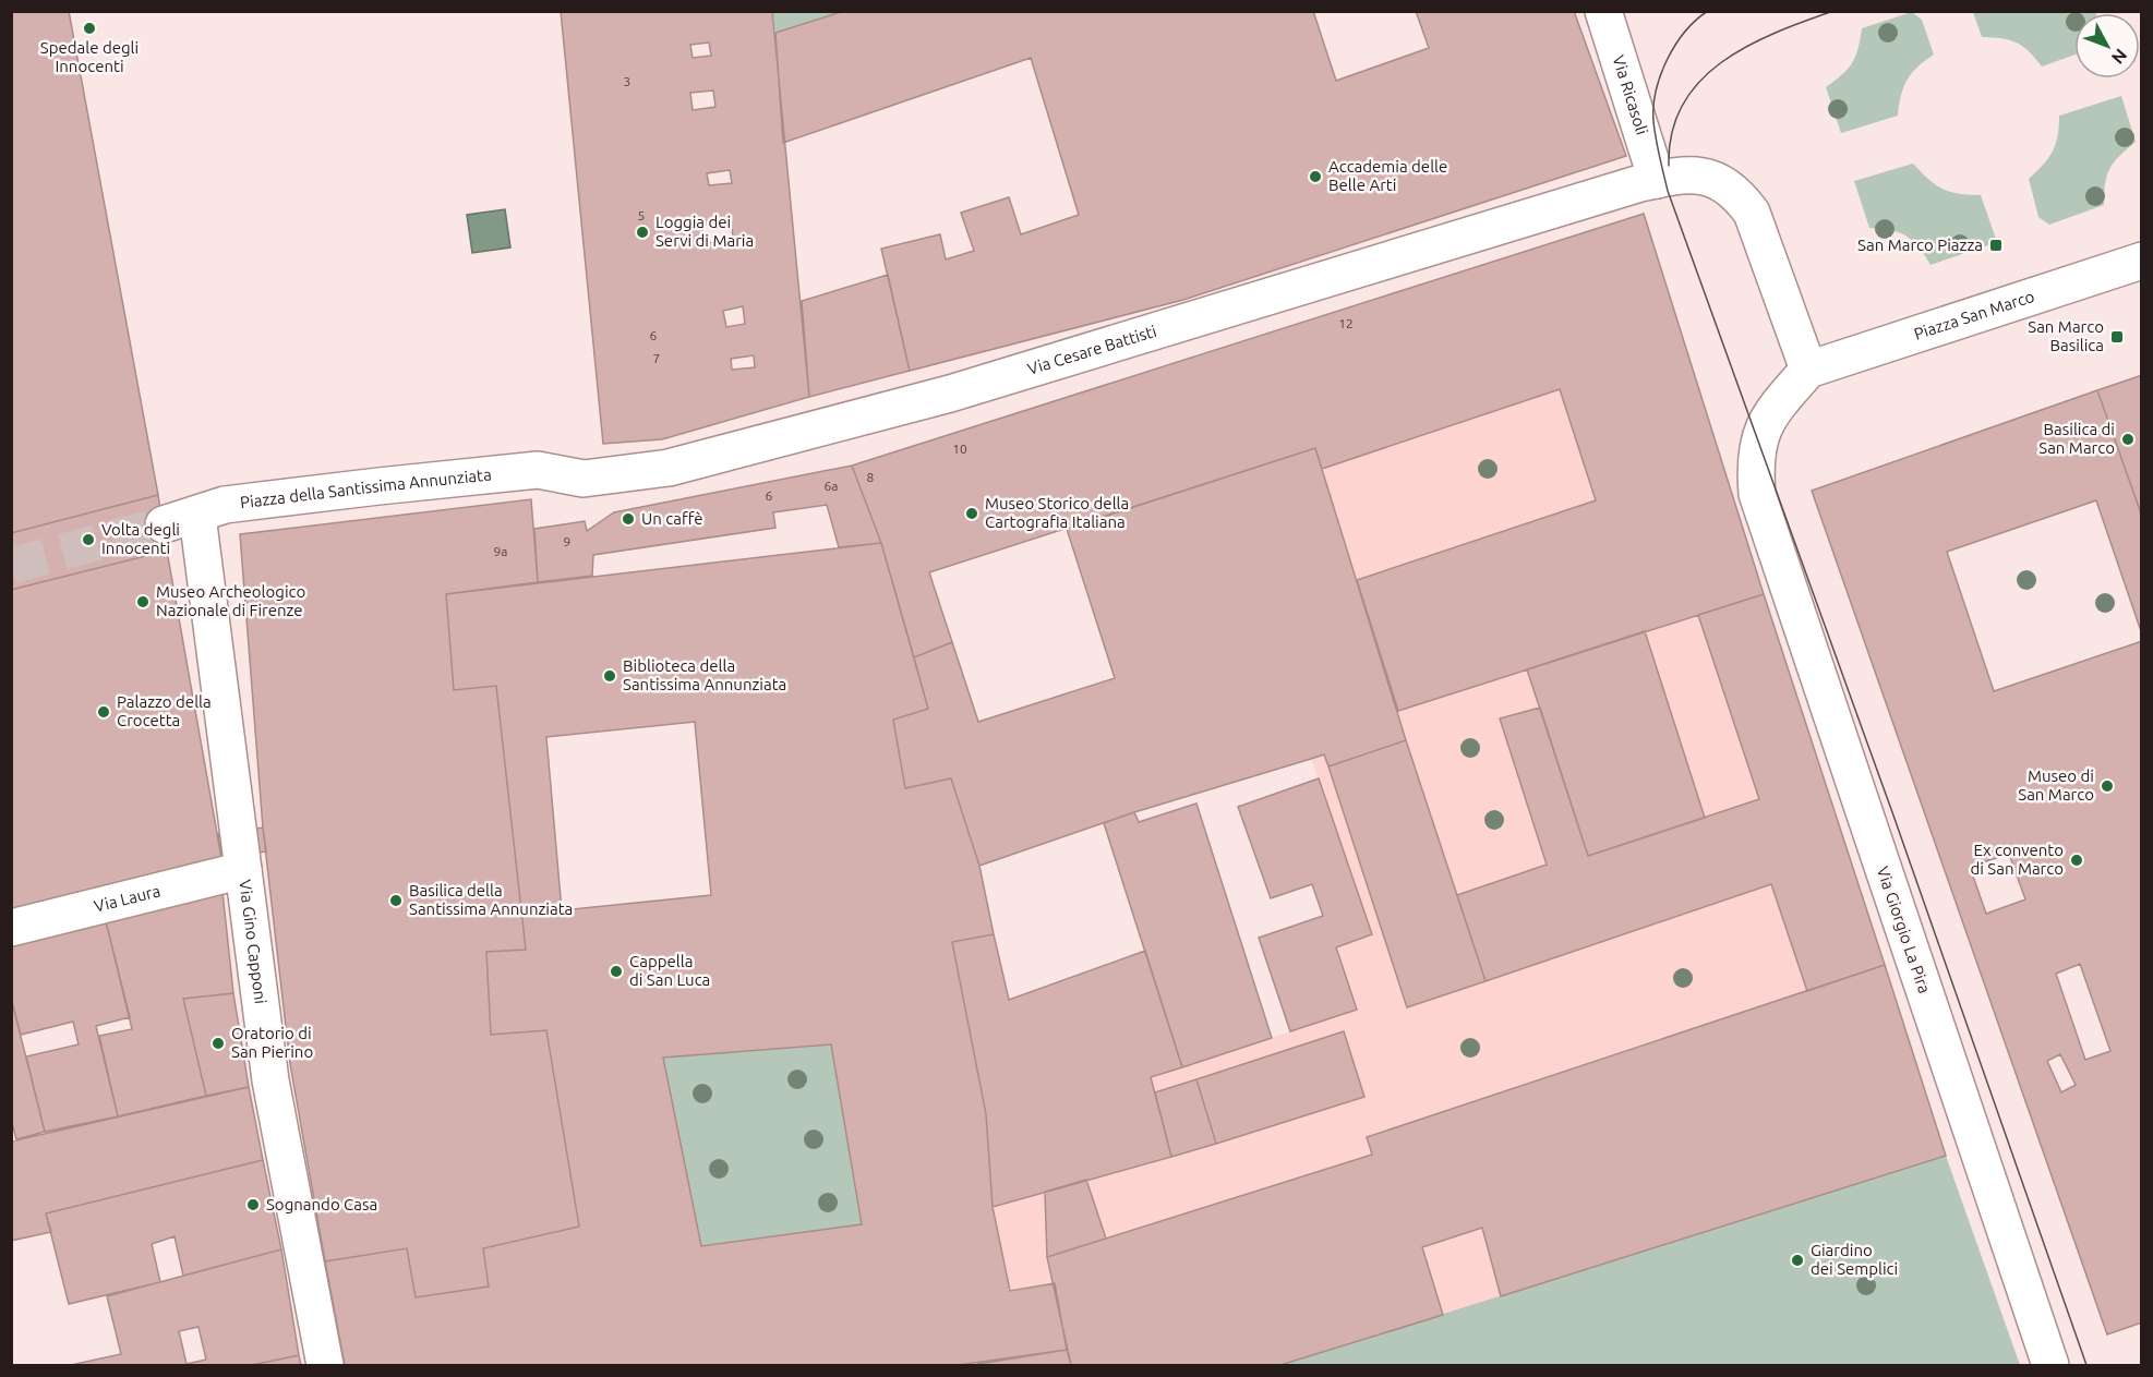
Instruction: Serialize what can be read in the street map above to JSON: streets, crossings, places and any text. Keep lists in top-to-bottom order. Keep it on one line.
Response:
{"streets":{"street":["Via Ricasoli","Piazza San Marco","Via Cesare Battisti","Piazza della Santissima Annunziata","Via Laura","Via Giorgio La Pira","Via Gino Capponi"]},"crossings":[["Via Ricasoli","Via Cesare Battisti"],["Piazza San Marco","Via Giorgio La Pira"],["Via Cesare Battisti","Piazza della Santissima Annunziata"],["Piazza della Santissima Annunziata","Via Gino Capponi"],["Via Laura","Via Gino Capponi"]],"places":{"other":["Spedale degli Innocenti","Accademia delle Belle Arti","Loggia dei Servi di Maria","Basilica di San Marco","Museo Storico della Cartografia Italiana","Un caffè","Volta degli Innocenti","Museo Archeologico Nazionale di Firenze","Biblioteca della Santissima Annunziata","Palazzo della Crocetta","Museo di San Marco","Ex convento di San Marco","Basilica della Santissima Annunziata","Cappella di San Luca","Oratorio di San Pierino","Sognando Casa","Giardino dei Semplici"],"transit":["San Marco Piazza","San Marco Basilica"]},"house_numbers":["3","5","12","6","7","10","8","6a","6","9","9a"],"north":"bottom right"}
